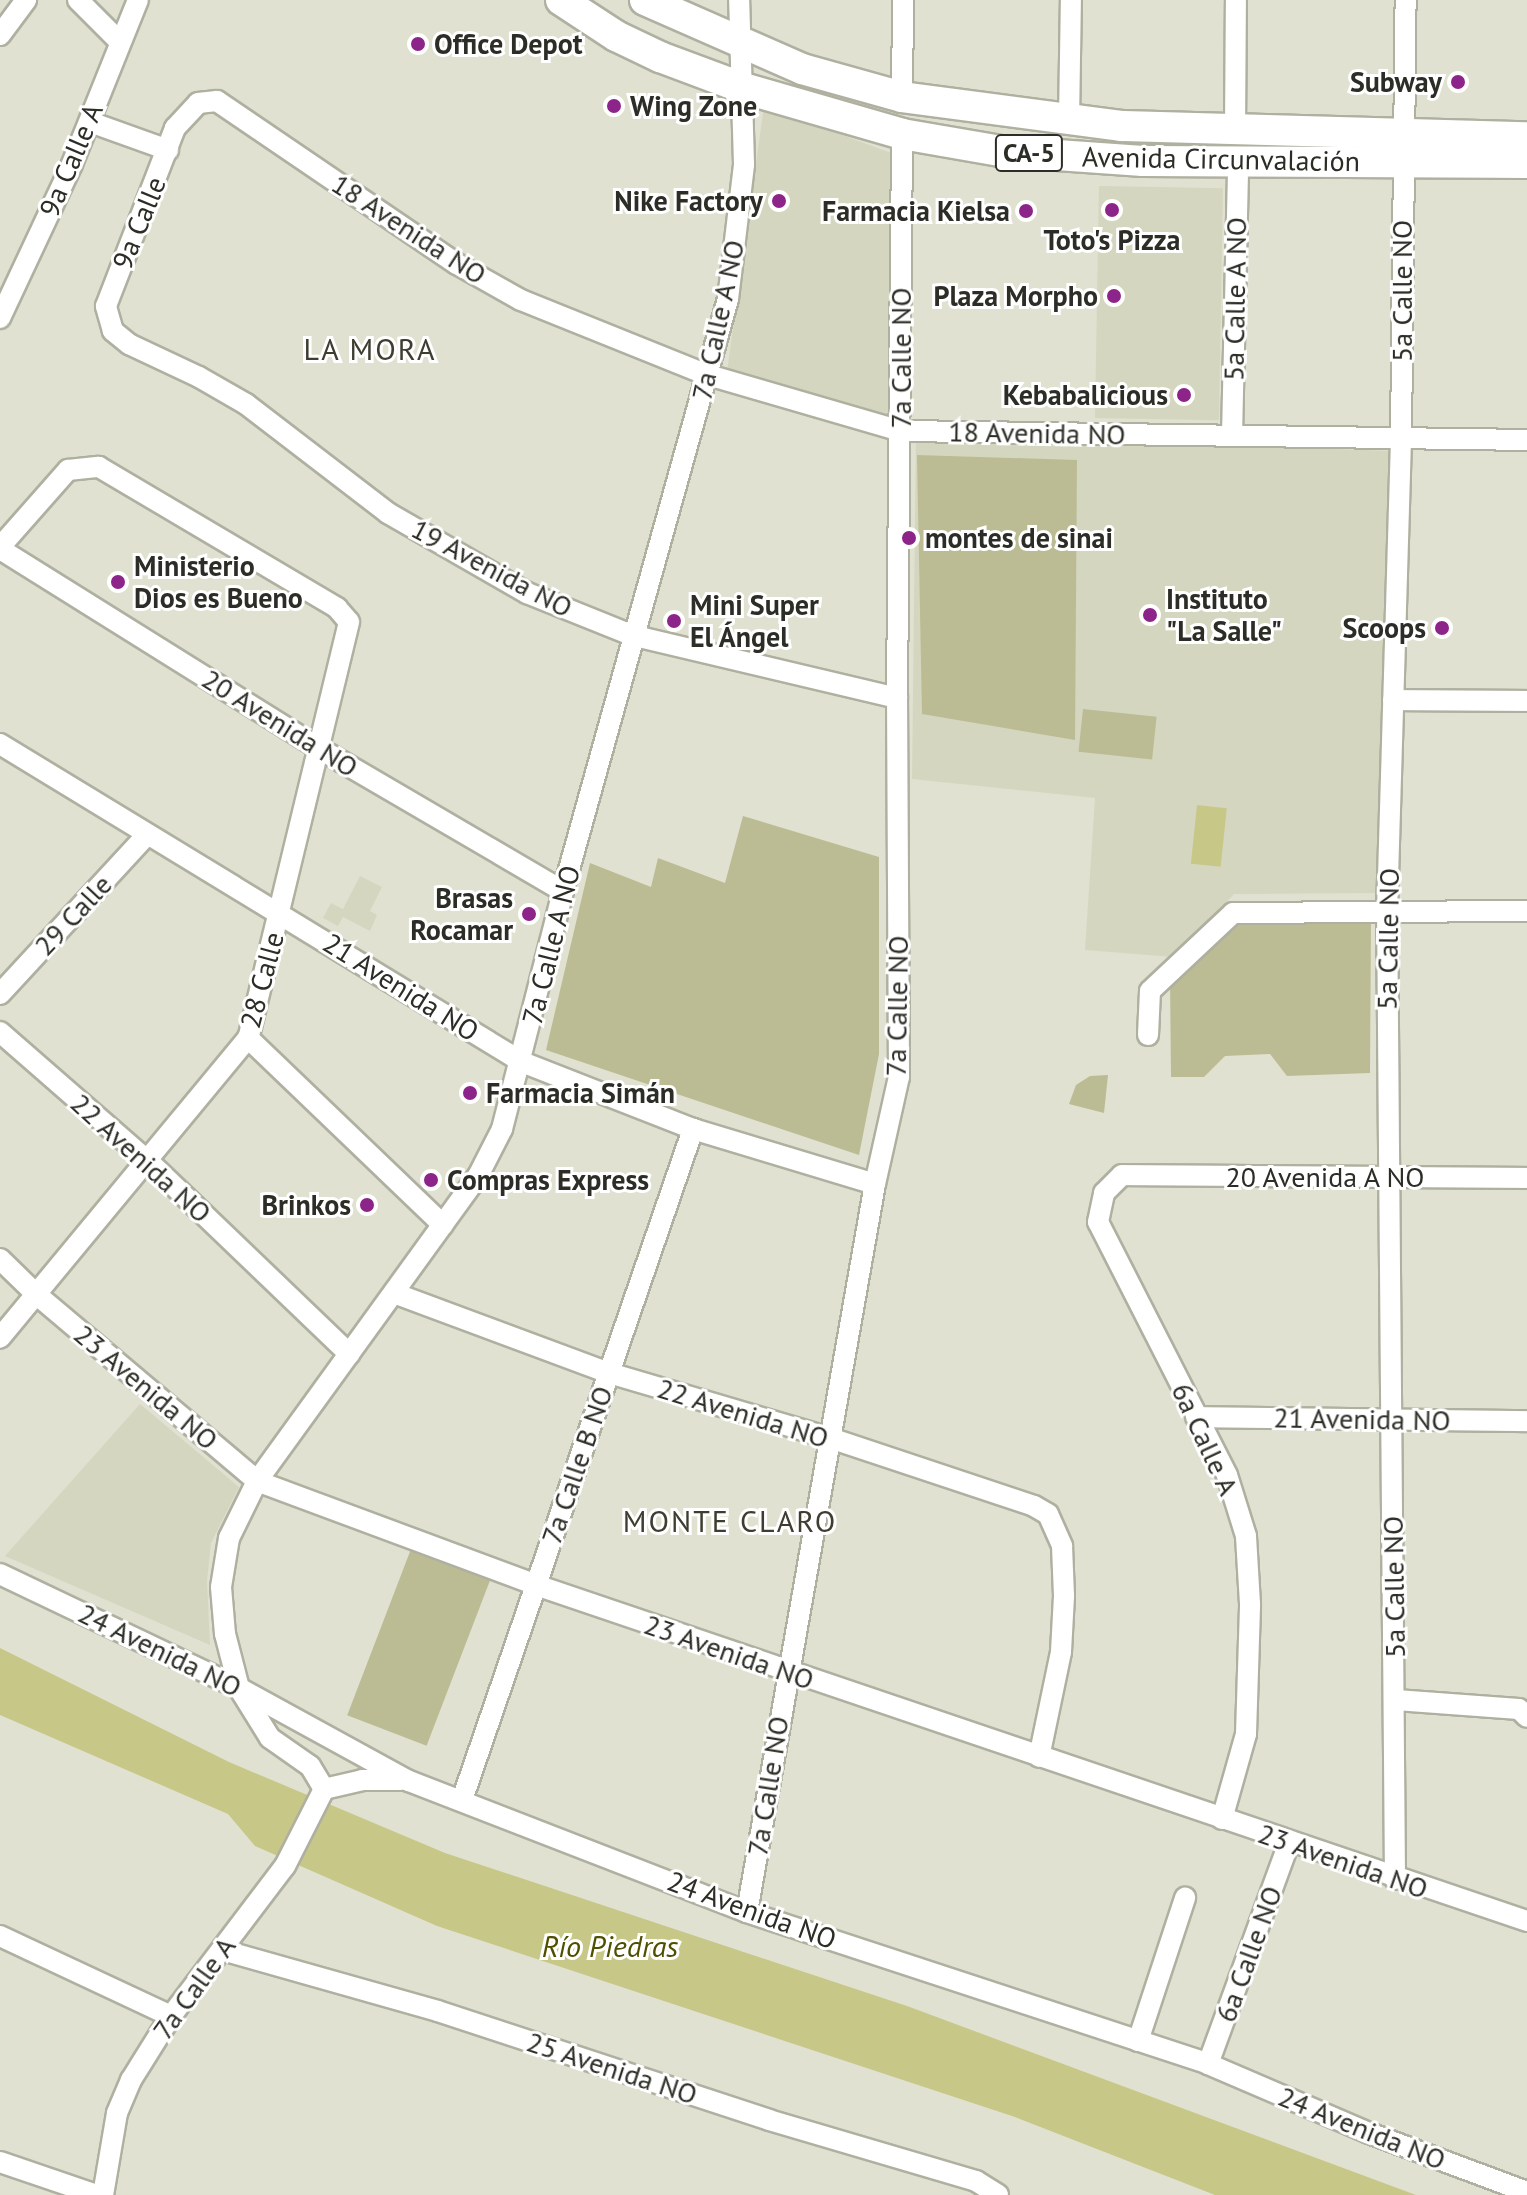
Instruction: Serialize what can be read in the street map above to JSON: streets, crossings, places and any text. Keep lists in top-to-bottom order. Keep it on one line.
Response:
{"streets":{"highway":["CA-5","Avenida Circunvalación"],"street":["9a Calle A","9a Calle","18 Avenida NO","5a Calle NO","5a Calle A NO","7a Calle A NO","7a Calle NO","19 Avenida NO","20 Avenida NO","29 Calle","28 Calle","21 Avenida NO","22 Avenida NO","20 Avenida A NO","23 Avenida NO","6a Calle A","7a Calle B NO","24 Avenida NO","6a Calle NO","7a Calle A","25 Avenida NO"]},"crossings":[["Avenida Circunvalación","5a Calle NO"],["Avenida Circunvalación","5a Calle A NO"],["Avenida Circunvalación","7a Calle A NO"],["Avenida Circunvalación","7a Calle NO"],["9a Calle","18 Avenida NO"],["9a Calle","19 Avenida NO"],["18 Avenida NO","5a Calle NO"],["18 Avenida NO","5a Calle A NO"],["18 Avenida NO","7a Calle A NO"],["18 Avenida NO","7a Calle NO"],["5a Calle NO","21 Avenida NO"],["5a Calle NO","20 Avenida A NO"],["5a Calle NO","23 Avenida NO"],["7a Calle A NO","19 Avenida NO"],["7a Calle A NO","20 Avenida NO"],["7a Calle A NO","21 Avenida NO"],["7a Calle A NO","22 Avenida NO"],["7a Calle A NO","23 Avenida NO"],["7a Calle A NO","24 Avenida NO"],["7a Calle A NO","7a Calle A"],["7a Calle NO","19 Avenida NO"],["7a Calle NO","21 Avenida NO"],["7a Calle NO","22 Avenida NO"],["7a Calle NO","23 Avenida NO"],["7a Calle NO","24 Avenida NO"],["20 Avenida NO","28 Calle"],["29 Calle","21 Avenida NO"],["28 Calle","21 Avenida NO"],["28 Calle","22 Avenida NO"],["28 Calle","23 Avenida NO"],["21 Avenida NO","6a Calle A"],["21 Avenida NO","7a Calle B NO"],["22 Avenida NO","23 Avenida NO"],["22 Avenida NO","7a Calle B NO"],["20 Avenida A NO","6a Calle A"],["23 Avenida NO","6a Calle A"],["23 Avenida NO","7a Calle B NO"],["23 Avenida NO","6a Calle NO"],["7a Calle B NO","24 Avenida NO"],["24 Avenida NO","6a Calle NO"],["7a Calle A","25 Avenida NO"]],"districts":["LA MORA","MONTE CLARO"],"water":["Río Piedras"],"places":["Office Depot","Subway","Wing Zone","Nike Factory","Toto's Pizza","Farmacia Kielsa","Plaza Morpho","Kebabalicious","montes de sinai","Ministerio Dios es Bueno","Instituto \"La Salle\"","Mini Super El Ángel","Scoops","Brasas Rocamar","Farmacia Simán","Compras Express","Brinkos"]}
